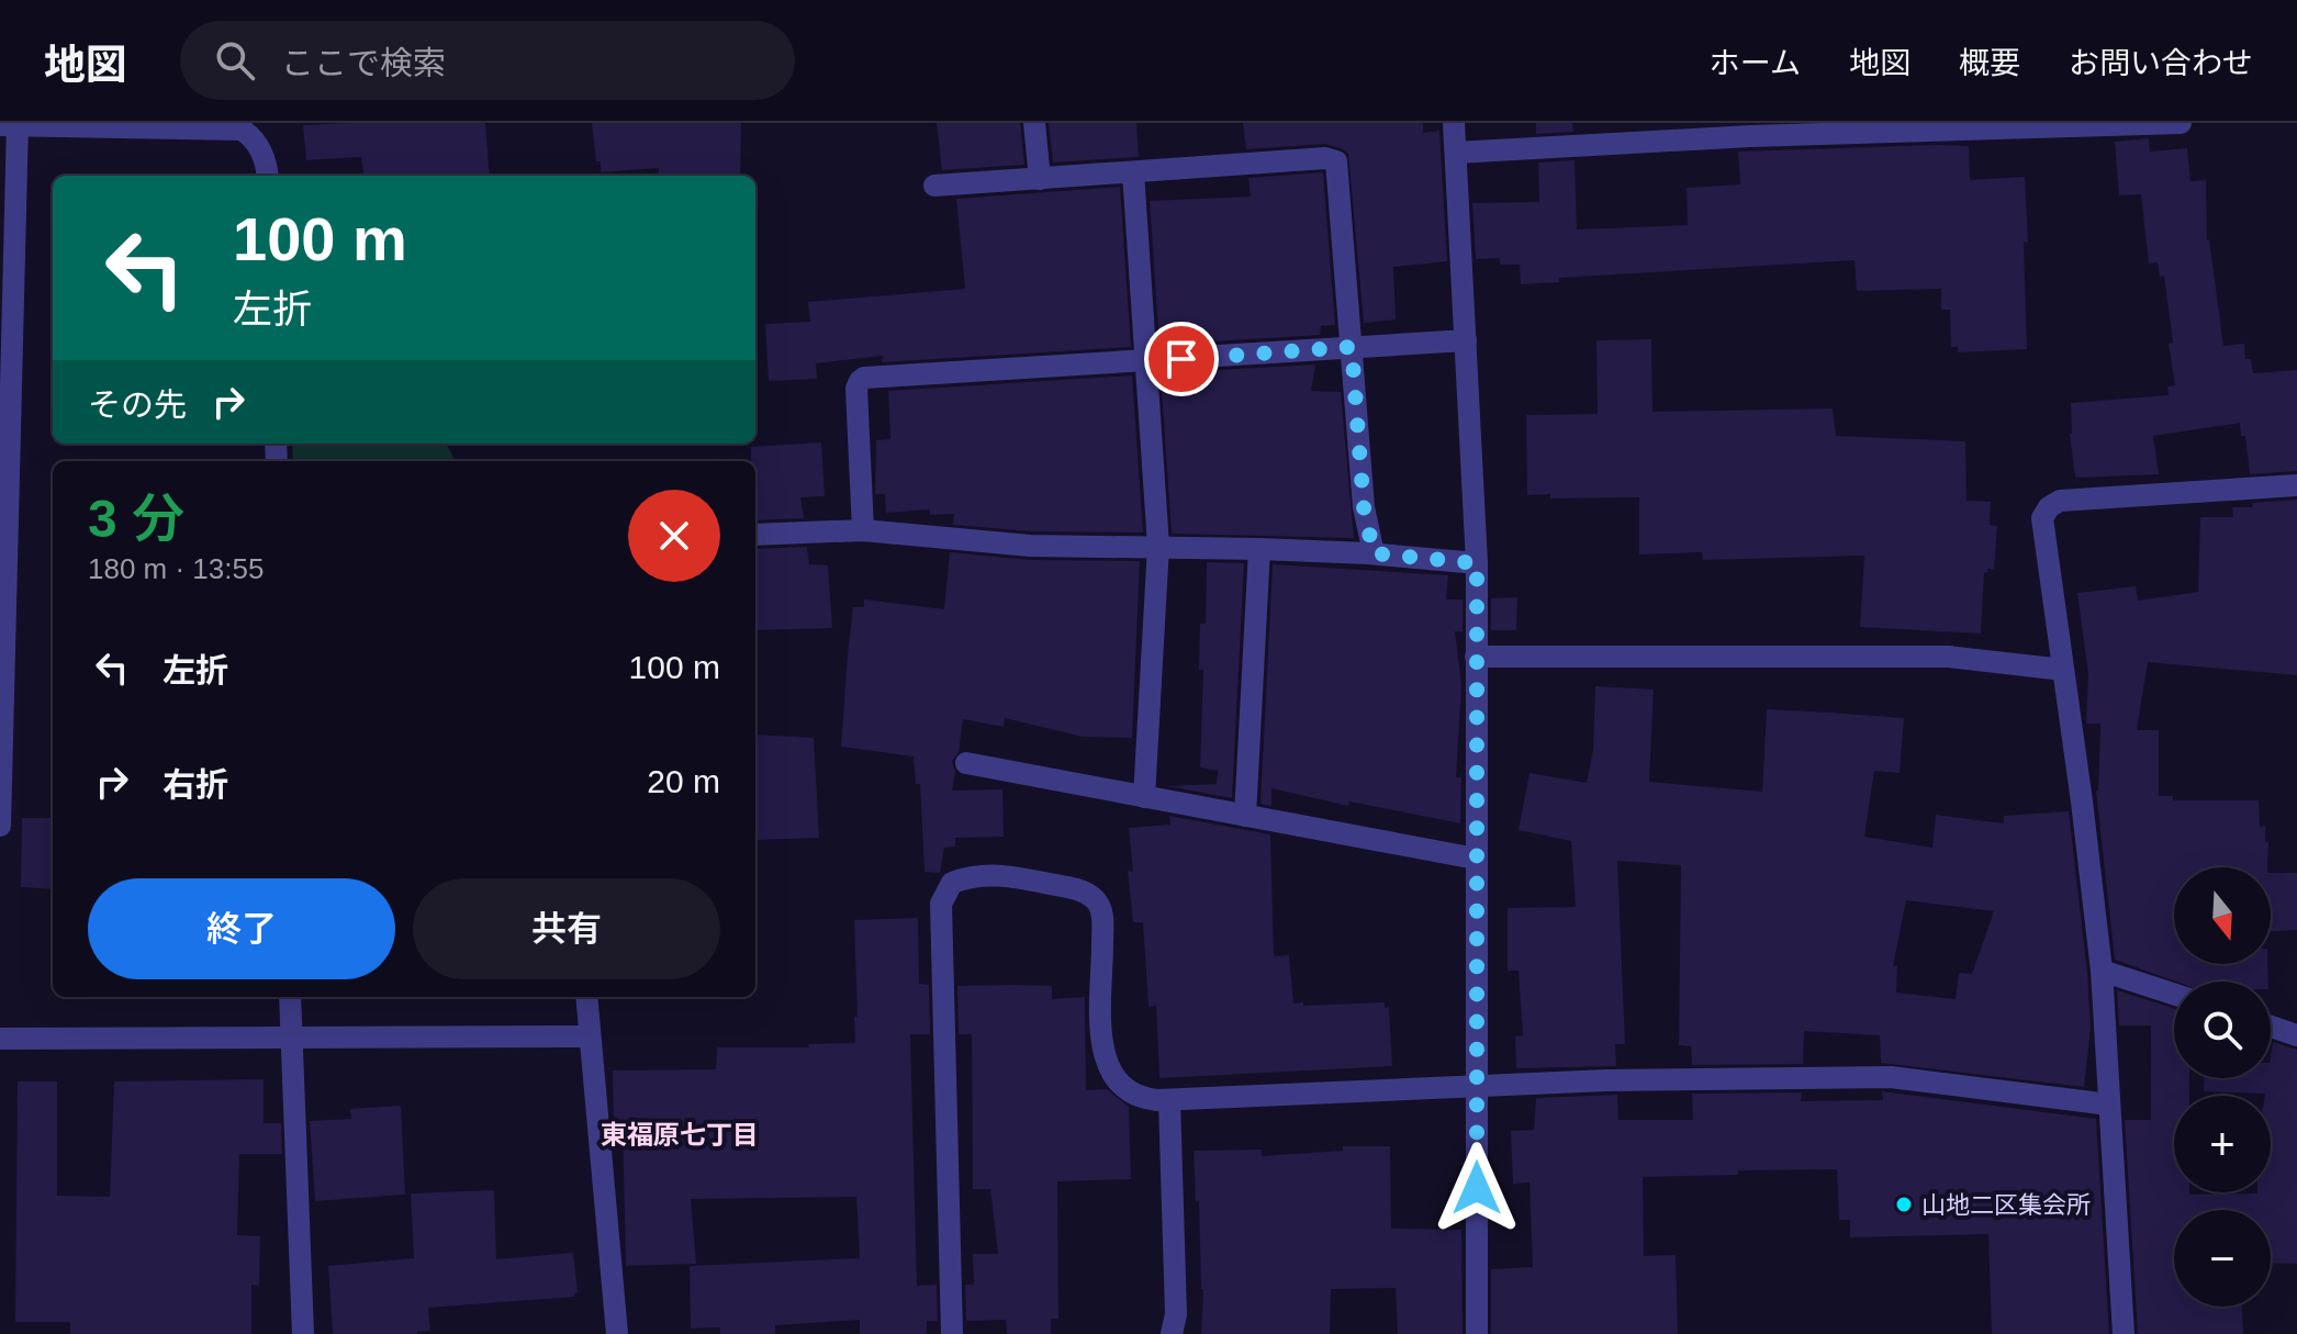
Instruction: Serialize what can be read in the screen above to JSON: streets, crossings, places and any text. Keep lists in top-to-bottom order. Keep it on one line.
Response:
{"districts":["東福原七丁目"],"places":["山地二区集会所"],"north":"bottom","page":{"header":"地図","search":"ここで検索","nav":["ホーム","地図","概要","お問い合わせ"],"turn":["100 m","左折"],"then":"その先","heading":["3 分","180 m · 13:55"],"list":[{"name":"左折","value":"100 m"},{"name":"右折","value":"20 m"}],"buttons":["終了","共有"],"map_buttons":["+","−"]}}
